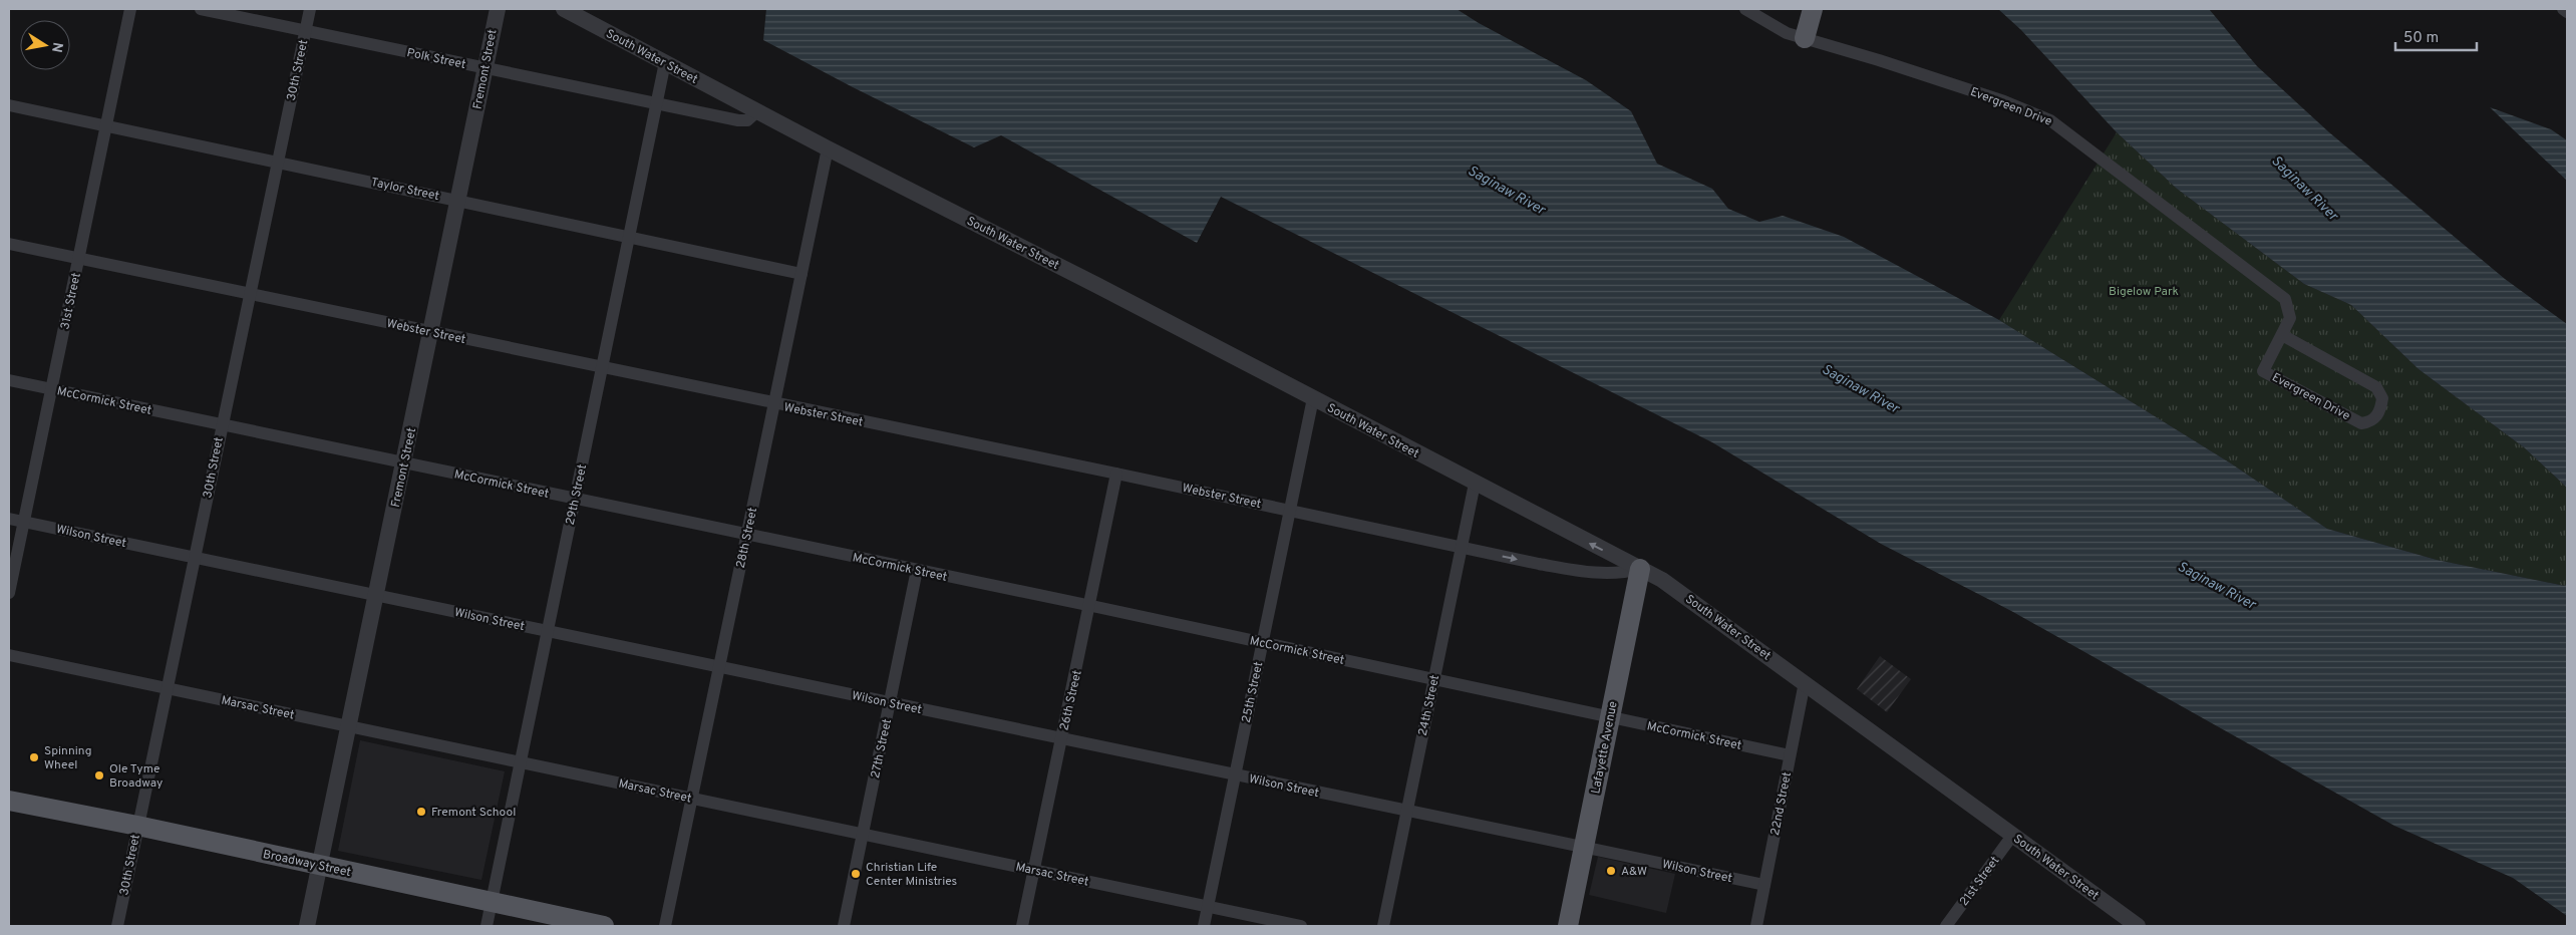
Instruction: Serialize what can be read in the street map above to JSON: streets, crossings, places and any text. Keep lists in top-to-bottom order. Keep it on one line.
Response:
{"streets":{"main road":["Lafayette Avenue","Broadway Street"],"street":["South Water Street","Polk Street","Fremont Street","30th Street","Evergreen Drive","Taylor Street","31st Street","Webster Street","McCormick Street","29th Street","Wilson Street","28th Street","25th Street","26th Street","24th Street","Marsac Street","27th Street","22nd Street","21st Street"]},"crossings":[["South Water Street","Polk Street"],["South Water Street","Webster Street"],["South Water Street","29th Street"],["South Water Street","28th Street"],["South Water Street","25th Street"],["South Water Street","24th Street"],["South Water Street","Lafayette Avenue"],["South Water Street","22nd Street"],["South Water Street","21st Street"],["Polk Street","Fremont Street"],["Polk Street","30th Street"],["Polk Street","29th Street"],["Fremont Street","Taylor Street"],["Fremont Street","Webster Street"],["Fremont Street","McCormick Street"],["Fremont Street","Wilson Street"],["Fremont Street","Marsac Street"],["Fremont Street","Broadway Street"],["30th Street","Taylor Street"],["30th Street","Webster Street"],["30th Street","McCormick Street"],["30th Street","Wilson Street"],["30th Street","Marsac Street"],["30th Street","Broadway Street"],["Taylor Street","31st Street"],["Taylor Street","29th Street"],["Taylor Street","28th Street"],["31st Street","Webster Street"],["31st Street","McCormick Street"],["31st Street","Wilson Street"],["Webster Street","29th Street"],["Webster Street","28th Street"],["Webster Street","25th Street"],["Webster Street","26th Street"],["Webster Street","24th Street"],["Webster Street","Lafayette Avenue"],["McCormick Street","29th Street"],["McCormick Street","28th Street"],["McCormick Street","25th Street"],["McCormick Street","26th Street"],["McCormick Street","24th Street"],["McCormick Street","Lafayette Avenue"],["McCormick Street","27th Street"],["McCormick Street","22nd Street"],["29th Street","Wilson Street"],["29th Street","Marsac Street"],["29th Street","Broadway Street"],["Wilson Street","28th Street"],["Wilson Street","25th Street"],["Wilson Street","26th Street"],["Wilson Street","24th Street"],["Wilson Street","Lafayette Avenue"],["Wilson Street","27th Street"],["Wilson Street","22nd Street"],["28th Street","Marsac Street"],["25th Street","Marsac Street"],["26th Street","Marsac Street"],["Marsac Street","27th Street"]],"water":["Saginaw River"],"parks":["Bigelow Park"],"places":["Spinning Wheel","Ole Tyme Broadway","Fremont School","A&W","Christian Life Center Ministries"],"scale_bar":"50 m","north":"right"}
